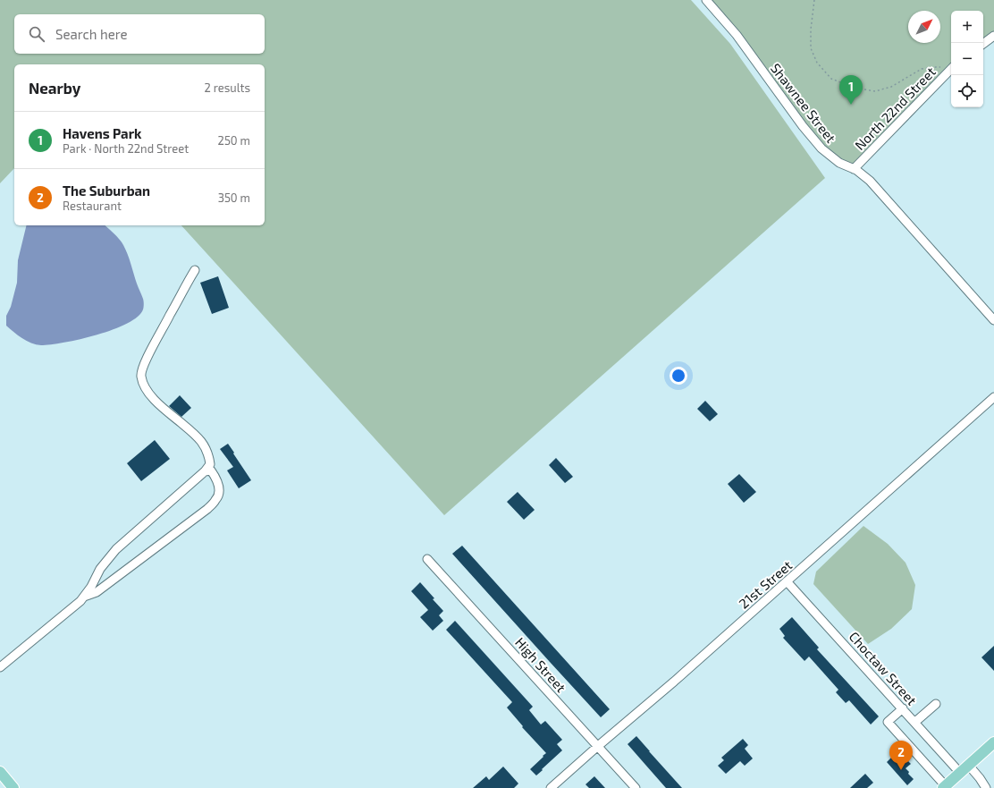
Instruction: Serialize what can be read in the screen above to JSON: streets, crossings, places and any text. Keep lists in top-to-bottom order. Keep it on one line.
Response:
{"streets":{"street":["Shawnee Street","North 22nd Street","21st Street","High Street","Choctaw Street"]},"crossings":[["Shawnee Street","North 22nd Street"],["21st Street","High Street"],["21st Street","Choctaw Street"]],"north":"top right","page":{"map_buttons":["+","−"],"search":"Search here","heading":["Nearby","2 results"],"pins":["1","2"],"list":[{"mark":"1","name":"Havens Park","note":"Park · North 22nd Street","value":"250 m"},{"mark":"2","name":"The Suburban","note":"Restaurant","value":"350 m"}]}}
